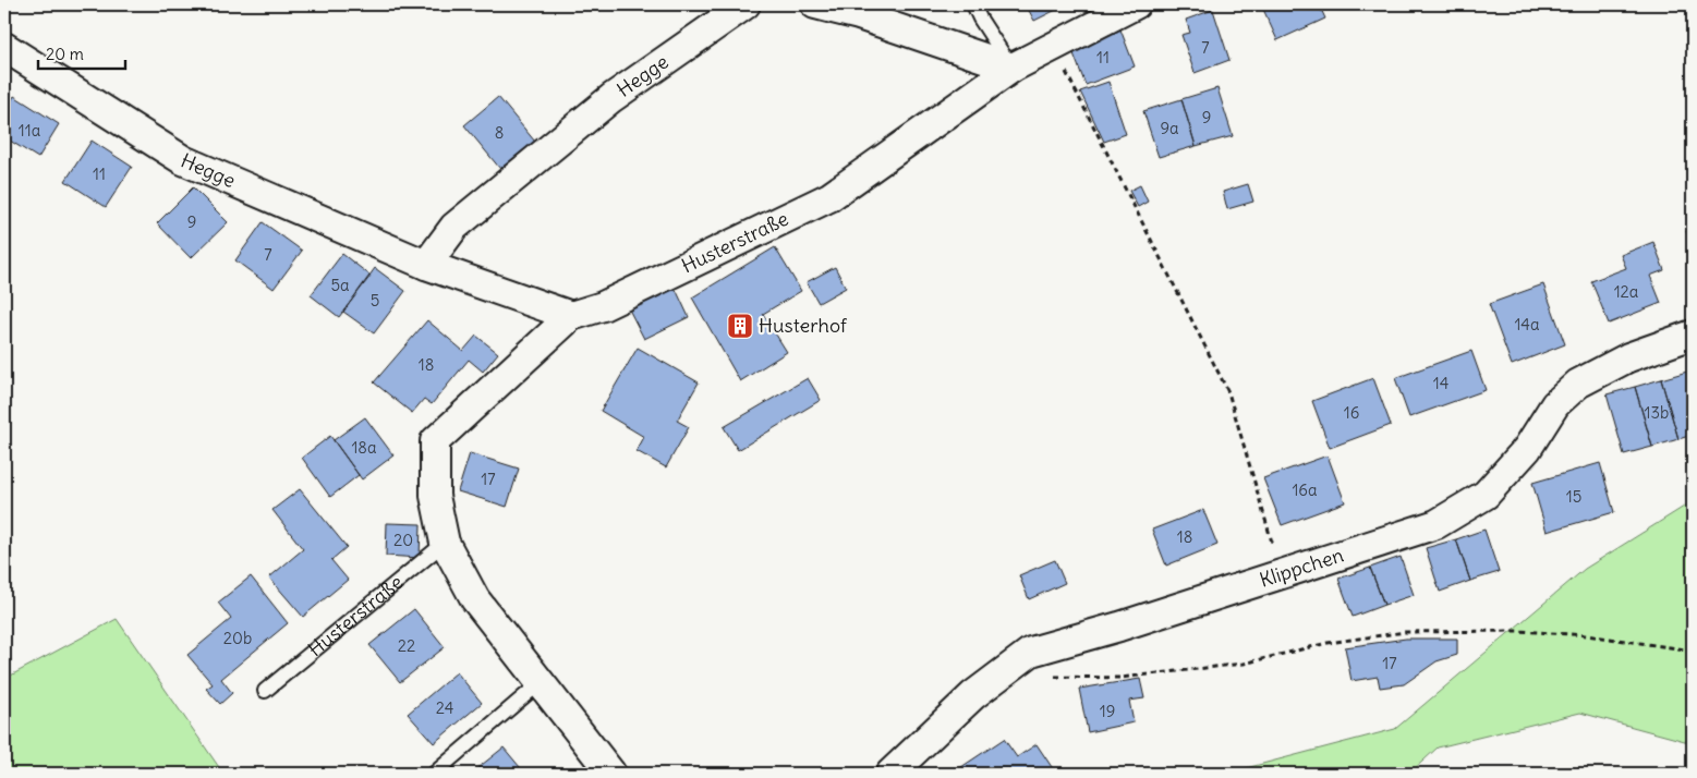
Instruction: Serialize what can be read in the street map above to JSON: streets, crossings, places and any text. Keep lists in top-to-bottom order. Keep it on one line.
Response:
{"streets":{"street":["Hegge","Husterstraße","Klippchen"]},"crossings":[["Hegge","Husterstraße"]],"places":{"building":["Husterhof"]},"house_numbers":["7","11","9","9a","11a","8","11","9","7","5a","12a","5","14a","18","14","16","13b","18a","17","16a","15","18","20","20b","22","17","24","19"],"scale_bar":"20 m"}
